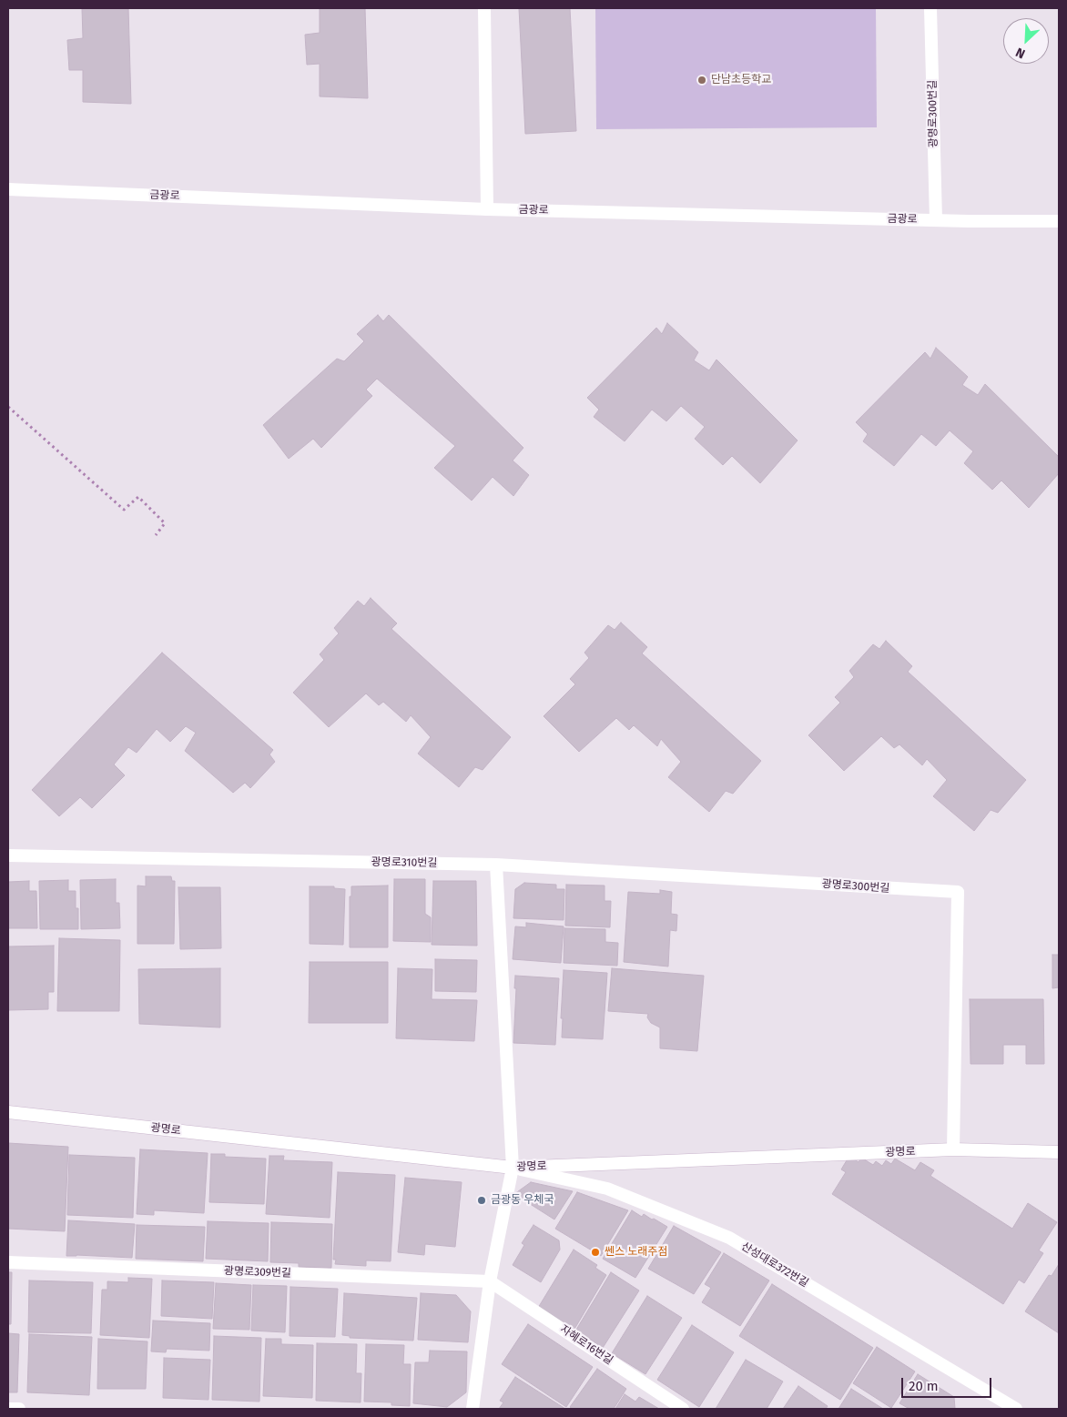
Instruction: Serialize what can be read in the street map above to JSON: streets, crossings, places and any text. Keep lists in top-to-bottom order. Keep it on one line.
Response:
{"streets":{"street":["광명로300번길","금광로","광명로310번길","광명로","산성대로372번길","광명로309번길","자혜로16번길"]},"crossings":[["광명로300번길","금광로"],["광명로300번길","광명로310번길"],["광명로300번길","광명로"],["광명로","산성대로372번길"],["광명로309번길","자혜로16번길"]],"places":["단남초등학교","금광동 우체국","쎈스 노래주점"],"scale_bar":"20 m","north":"bottom left"}
